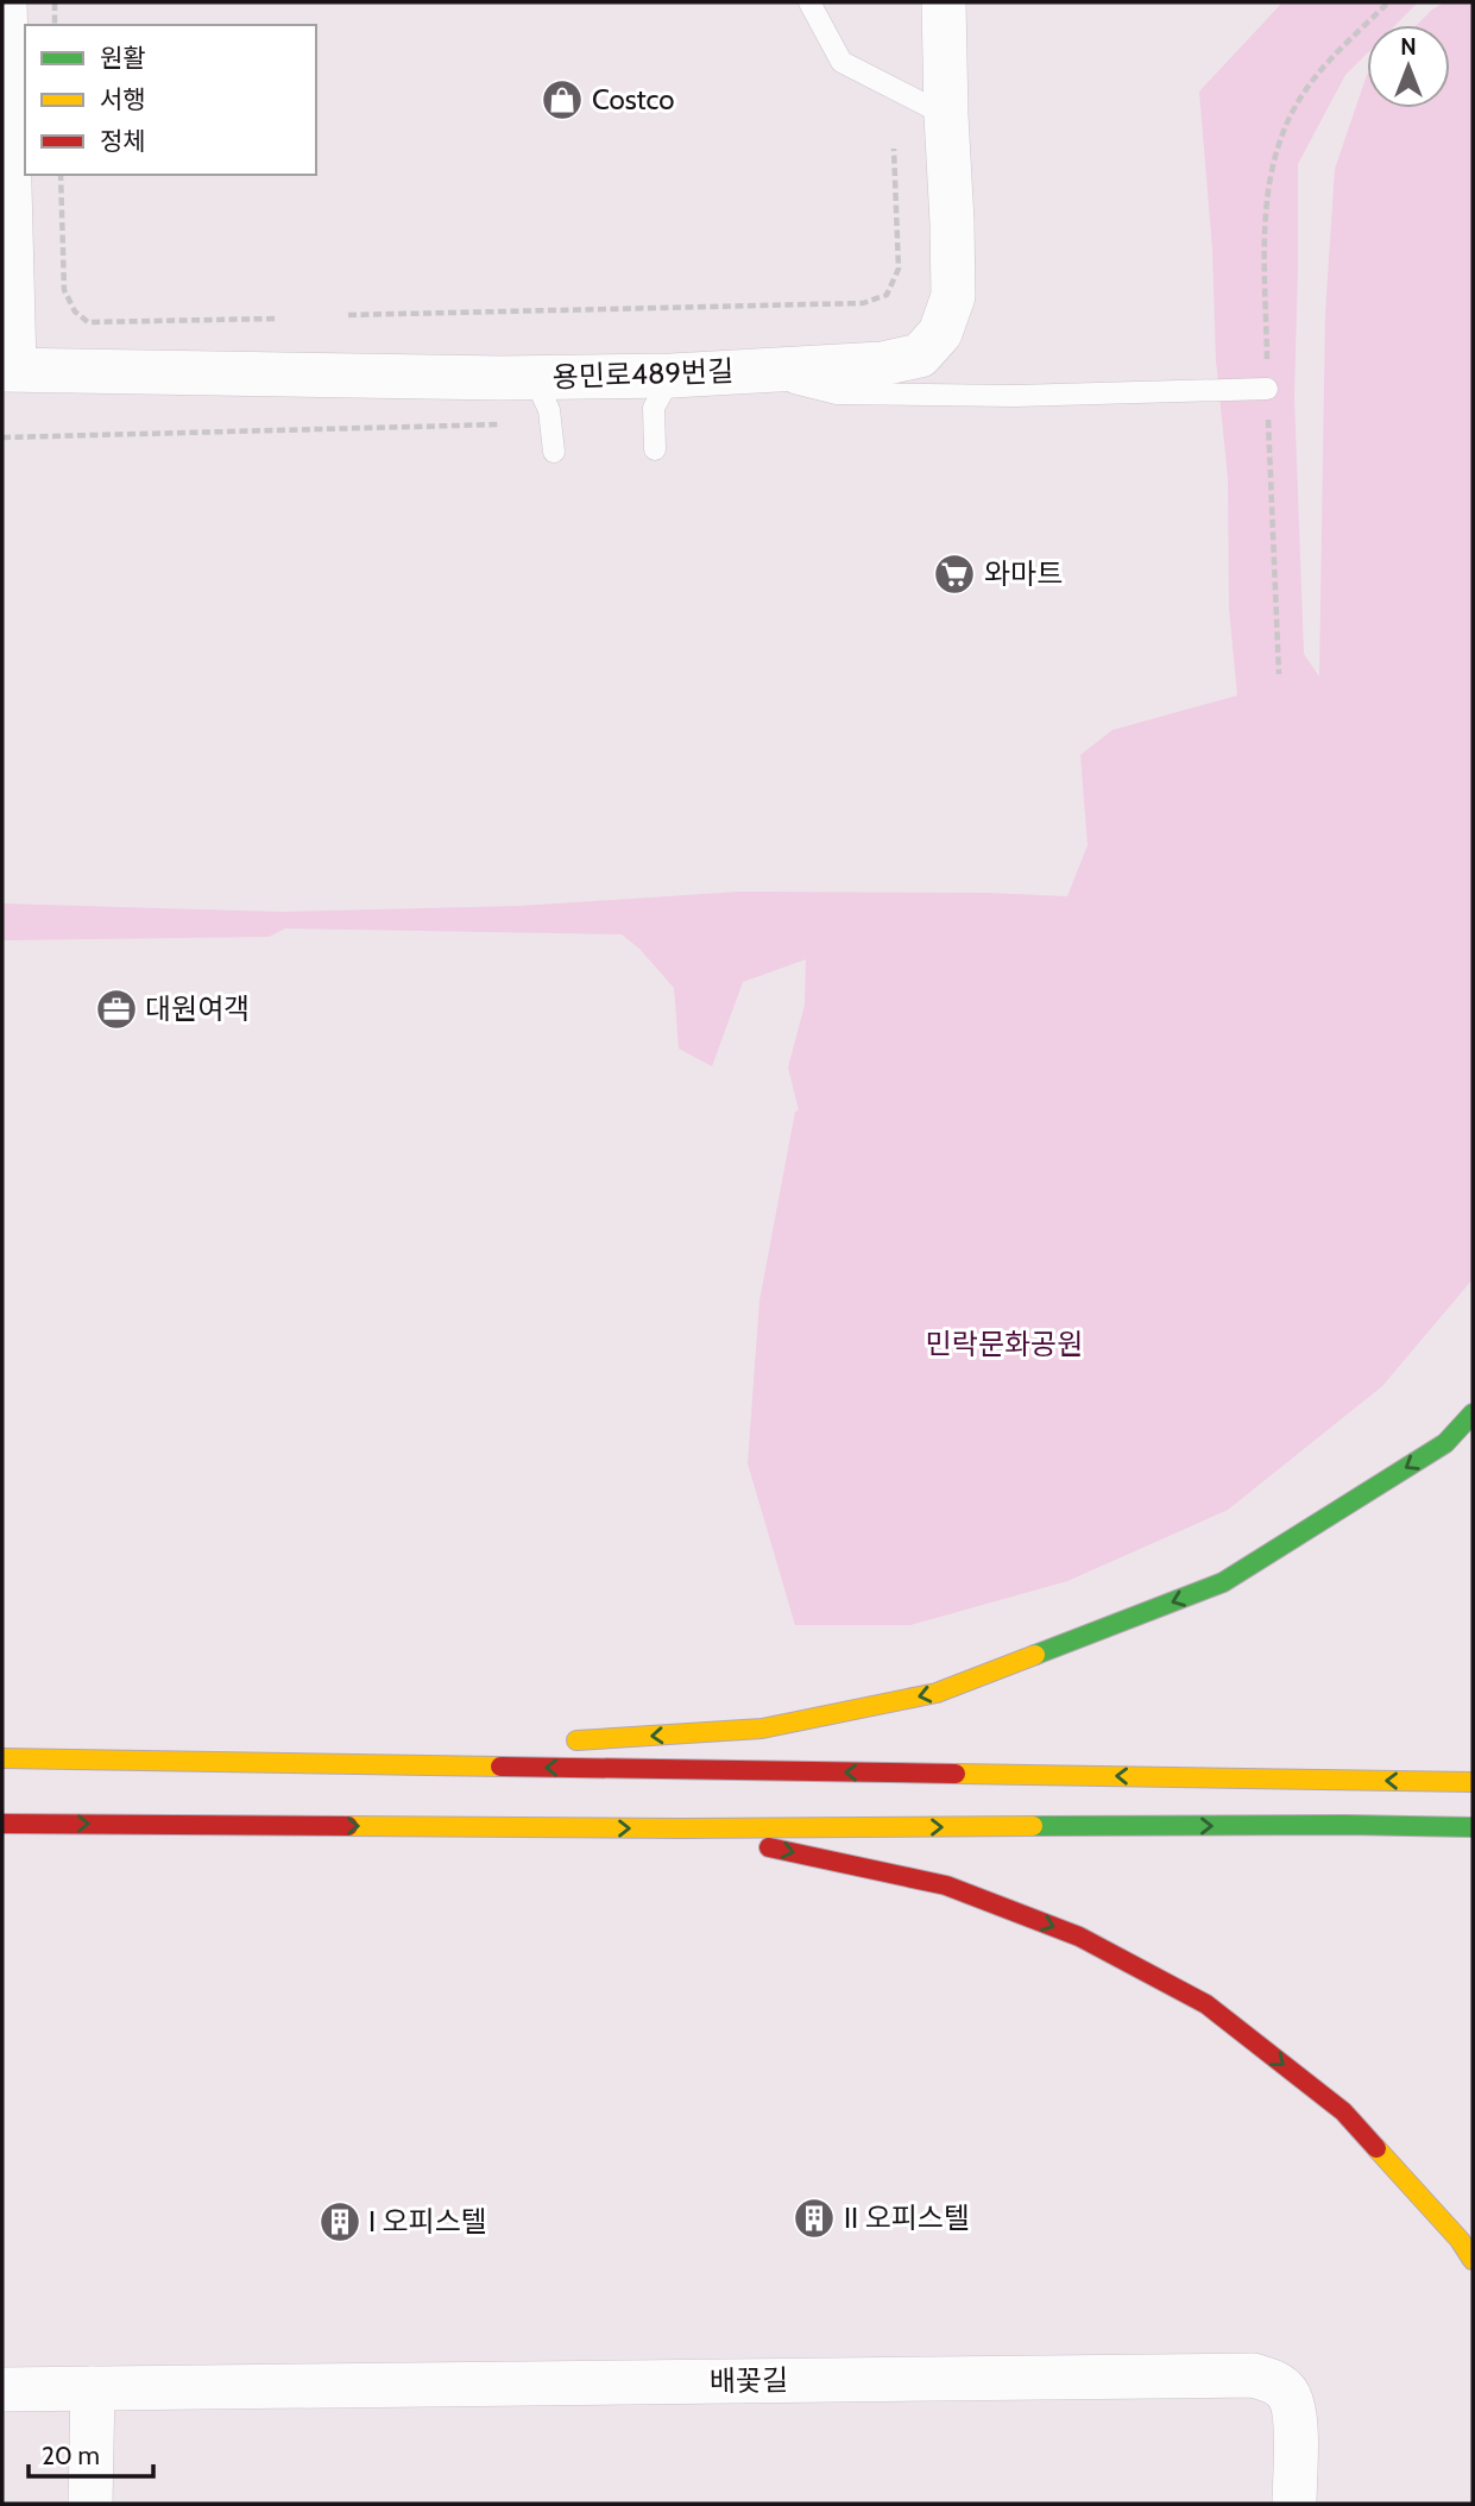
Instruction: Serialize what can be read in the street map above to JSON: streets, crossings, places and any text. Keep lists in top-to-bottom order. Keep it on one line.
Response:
{"streets":{"street":["용민로489번길","배꽃길"]},"parks":["민락문화공원"],"places":{"shop":["Costco"],"supermarket":["와마트"],"office":["대원여객"],"building":["II 오피스텔","I 오피스텔"]},"legend":["원활","서행","정체"],"scale_bar":"20 m","north":"top"}
